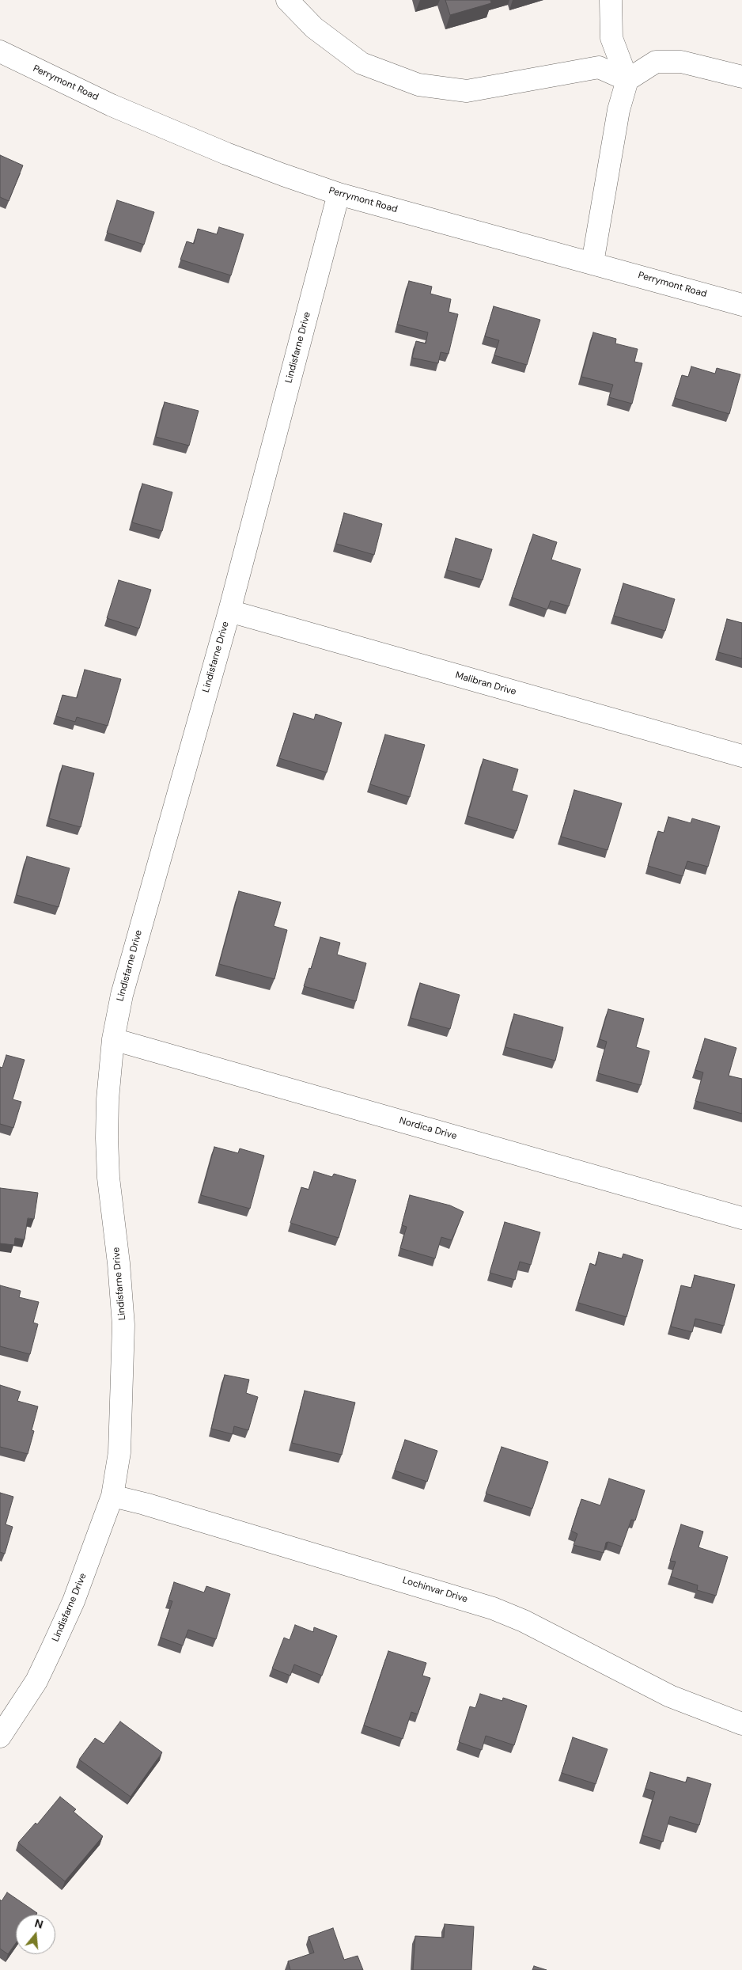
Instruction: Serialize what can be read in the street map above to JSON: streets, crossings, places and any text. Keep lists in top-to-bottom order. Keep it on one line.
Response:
{"streets":{"street":["Perrymont Road","Lindisfarne Drive","Malibran Drive","Nordica Drive","Lochinvar Drive"]},"crossings":[["Perrymont Road","Lindisfarne Drive"],["Lindisfarne Drive","Malibran Drive"],["Lindisfarne Drive","Nordica Drive"],["Lindisfarne Drive","Lochinvar Drive"]],"north":"top"}
